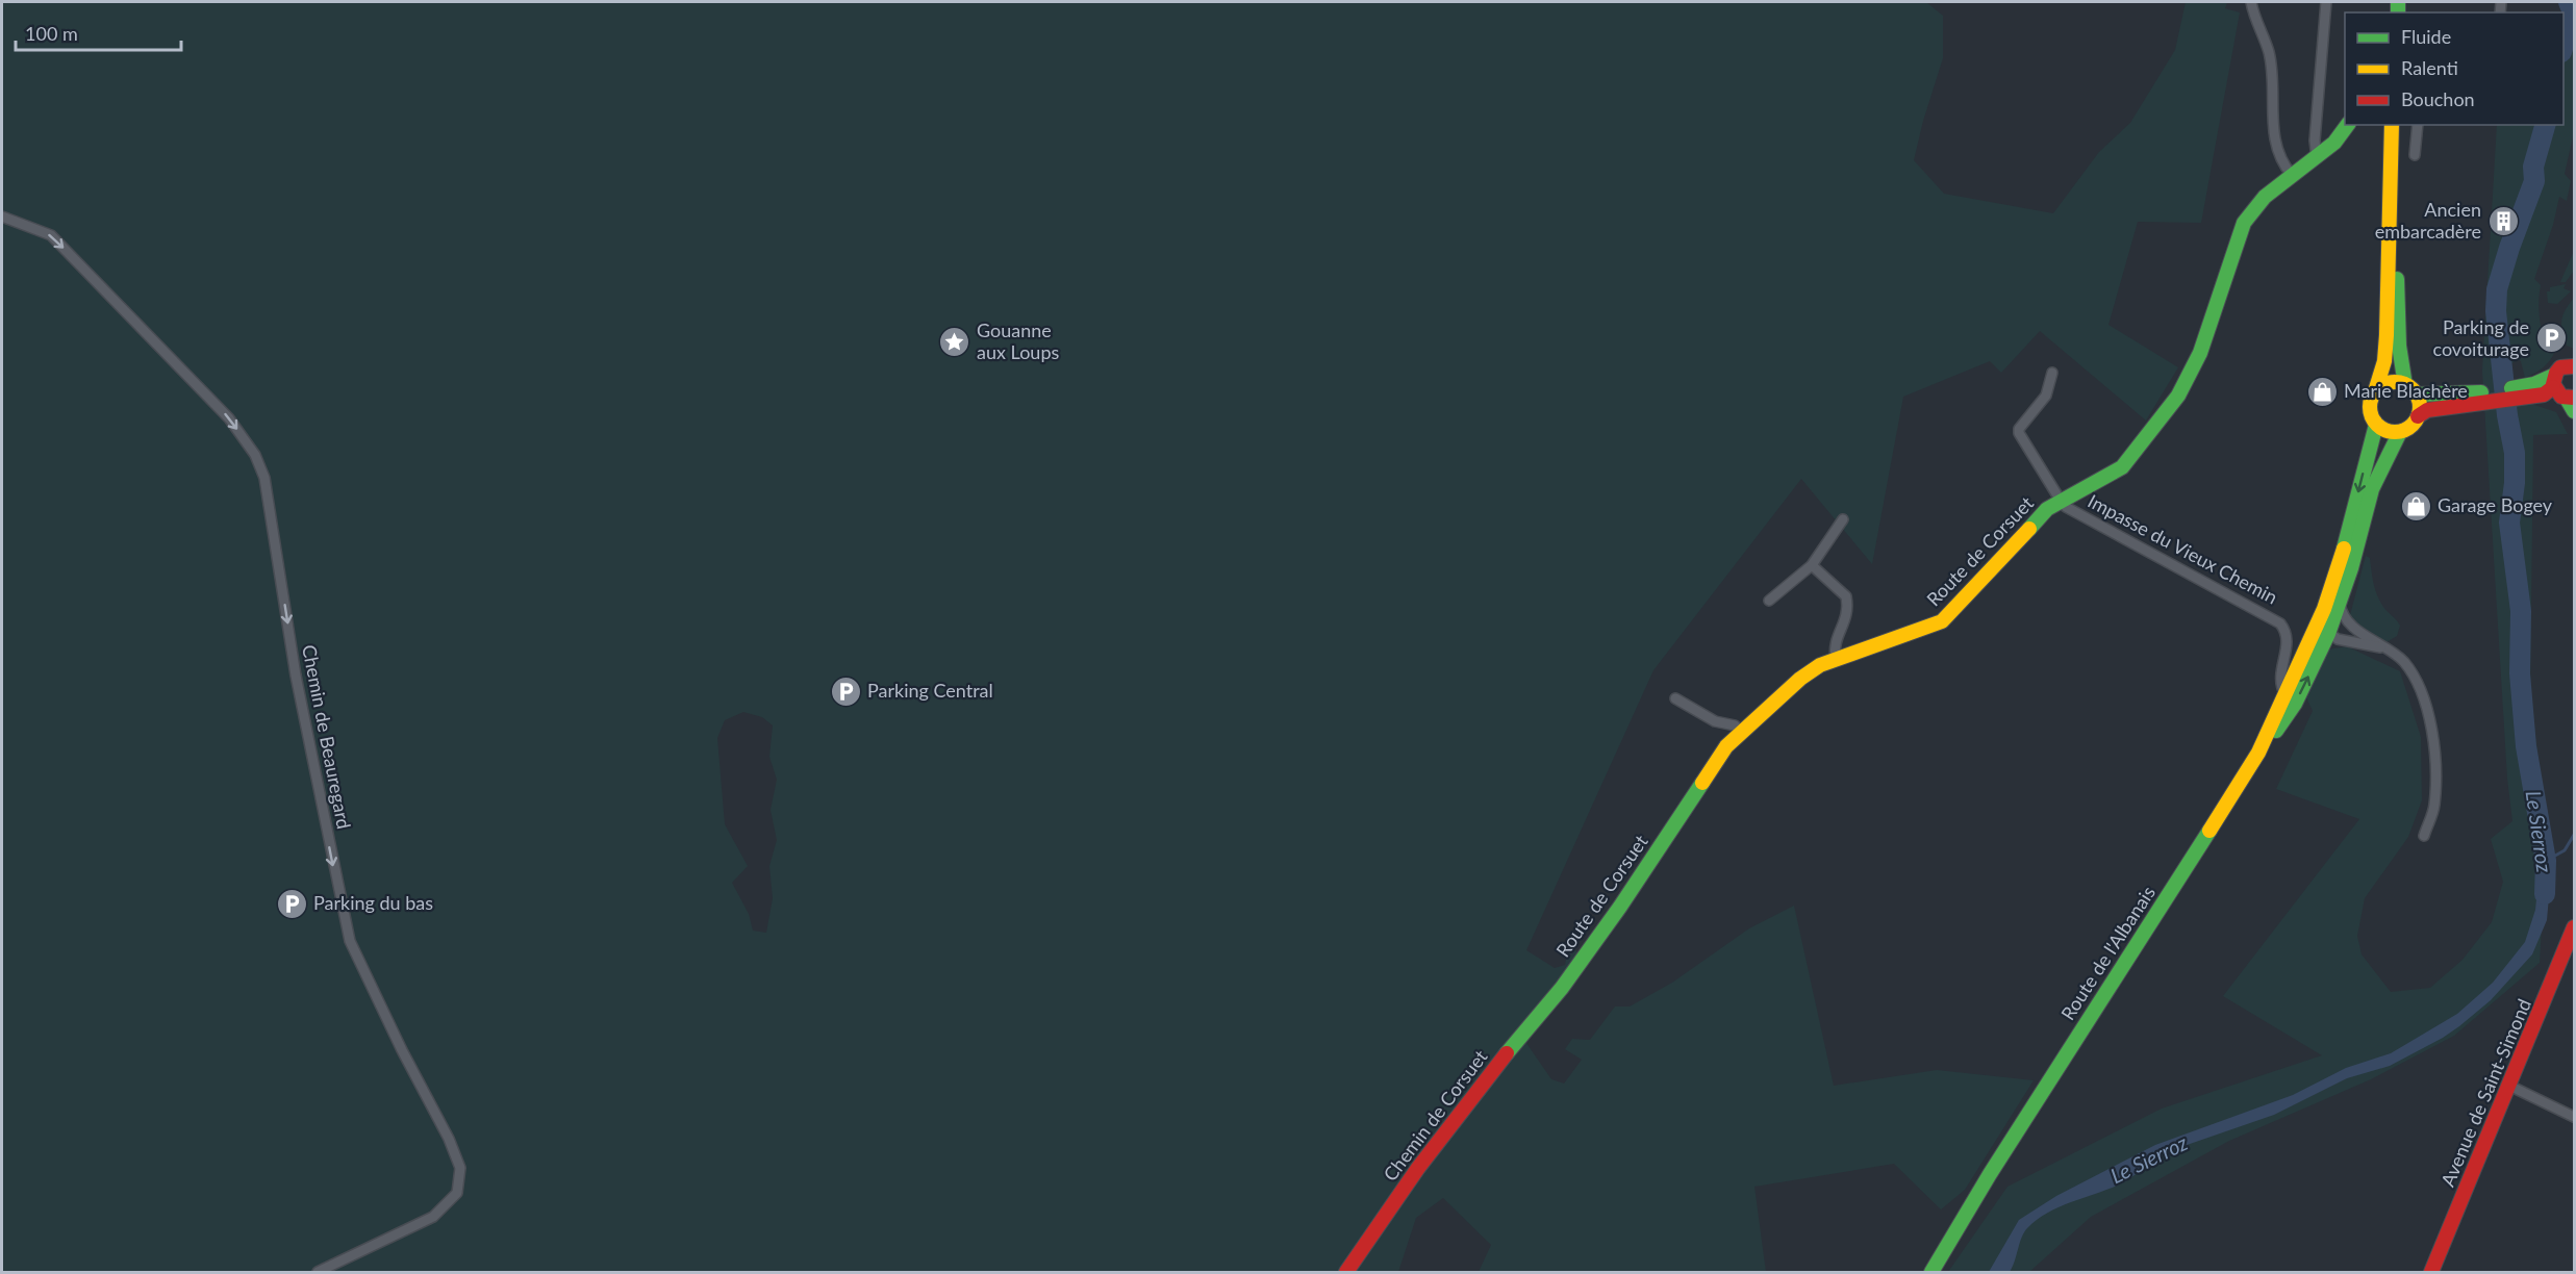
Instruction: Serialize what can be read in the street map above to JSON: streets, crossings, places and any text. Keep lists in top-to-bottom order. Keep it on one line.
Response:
{"streets":{"main road":["Route de Corsuet","Route de l'Albanais","Avenue de Saint-Simond","Chemin de Corsuet"],"street":["Impasse du Vieux Chemin","Chemin de Beauregard"]},"crossings":[["Impasse du Vieux Chemin","Route de Corsuet"],["Impasse du Vieux Chemin","Route de l'Albanais"],["Route de Corsuet","Chemin de Corsuet"]],"one_way":["Chemin de Beauregard"],"water":["Le Sierroz"],"places":{"building":["Ancien embarcadère"],"parking":["Parking de covoiturage","Parking Central","Parking du bas"],"place":["Gouanne aux Loups"],"shop":["Marie Blachère","Garage Bogey"]},"legend":["Fluide","Ralenti","Bouchon"],"scale_bar":"100 m"}
